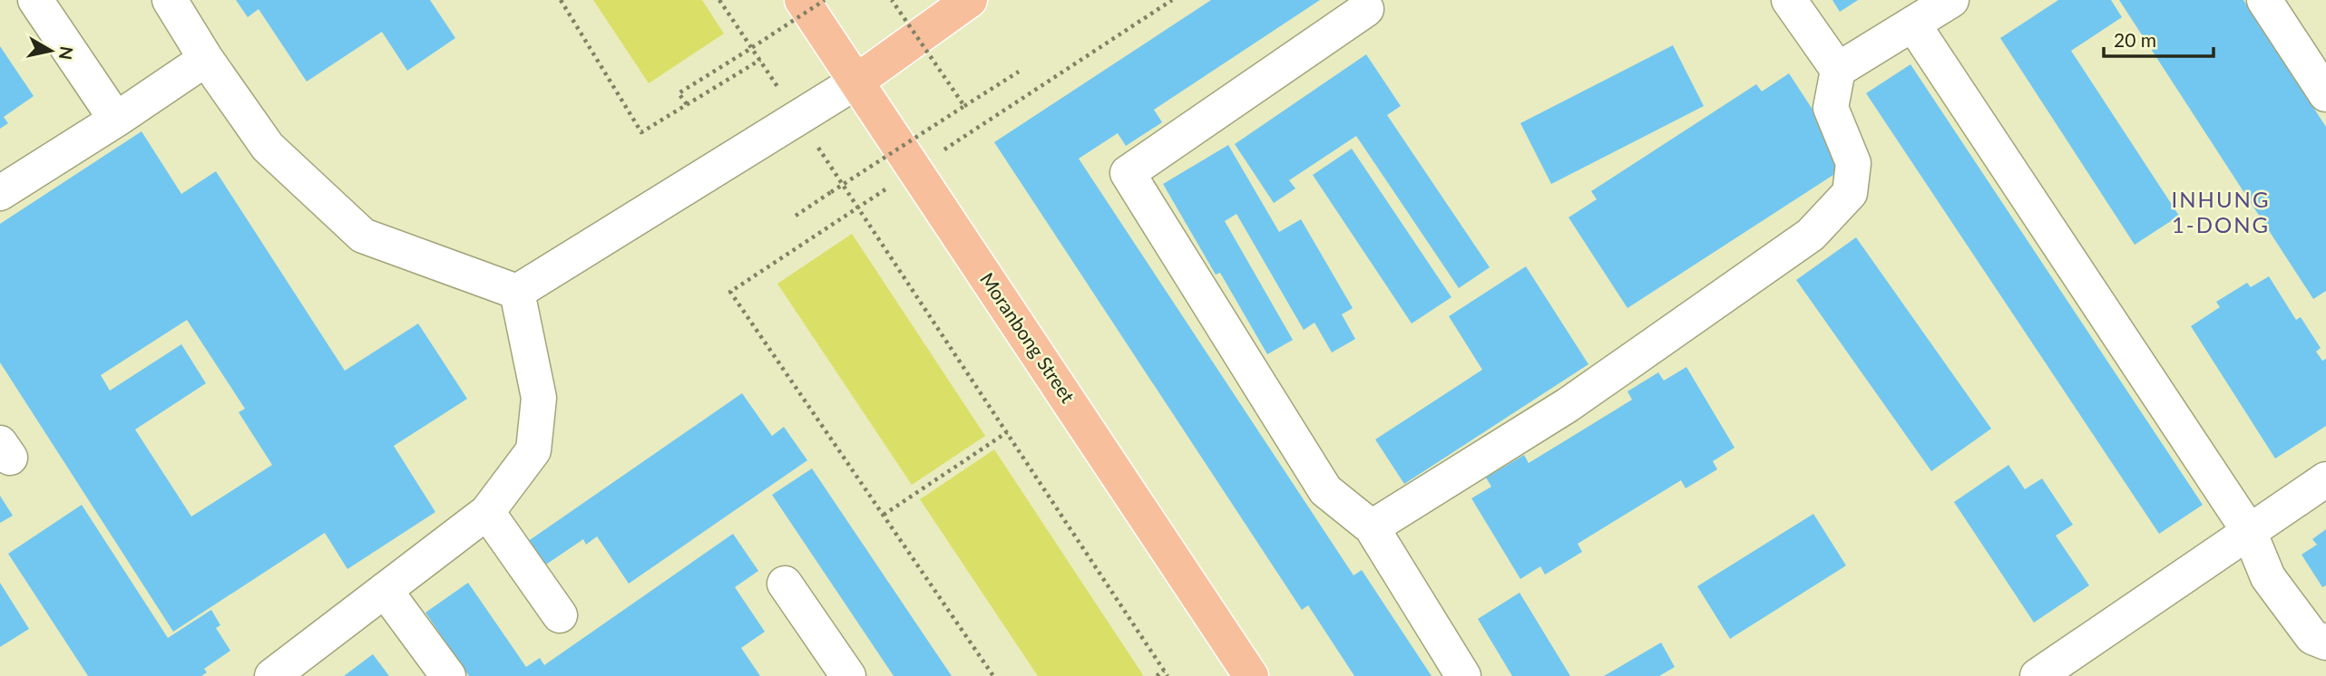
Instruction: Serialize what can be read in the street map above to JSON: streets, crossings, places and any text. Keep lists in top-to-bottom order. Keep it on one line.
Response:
{"streets":{"main road":["Moranbong Street"]},"districts":["INHUNG 1-DONG"],"scale_bar":"20 m","north":"right"}
